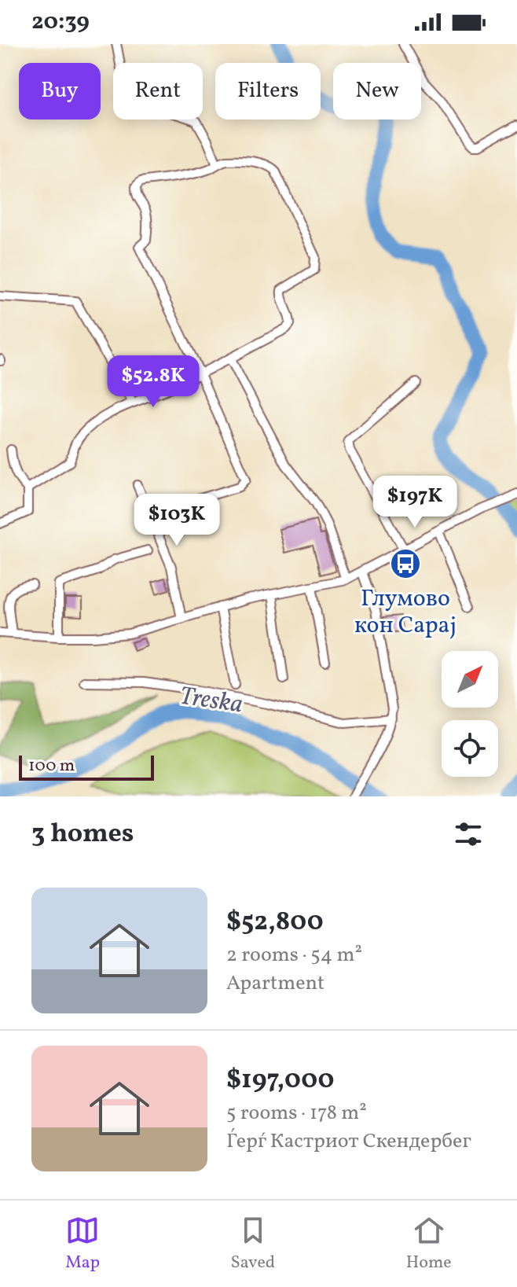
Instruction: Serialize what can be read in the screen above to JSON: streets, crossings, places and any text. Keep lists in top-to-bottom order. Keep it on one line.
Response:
{"water":["Treska"],"places":{"bus stop":["Глумово кон Сарај"]},"scale_bar":"100 m","north":"top right","page":{"status":"20:39","chip":["Buy","Rent","Filters","New"],"price":["$52.8K","$197K","$103K"],"scale":"100 m","heading":"3 homes","list":[{"name":"$52,800","note":"2 rooms · 54 m² · Apartment"},{"name":"$197,000","note":"5 rooms · 178 m² · Ѓерѓ Кастриот Скендербег"}],"tabs":["Map","Saved","Home"]}}
